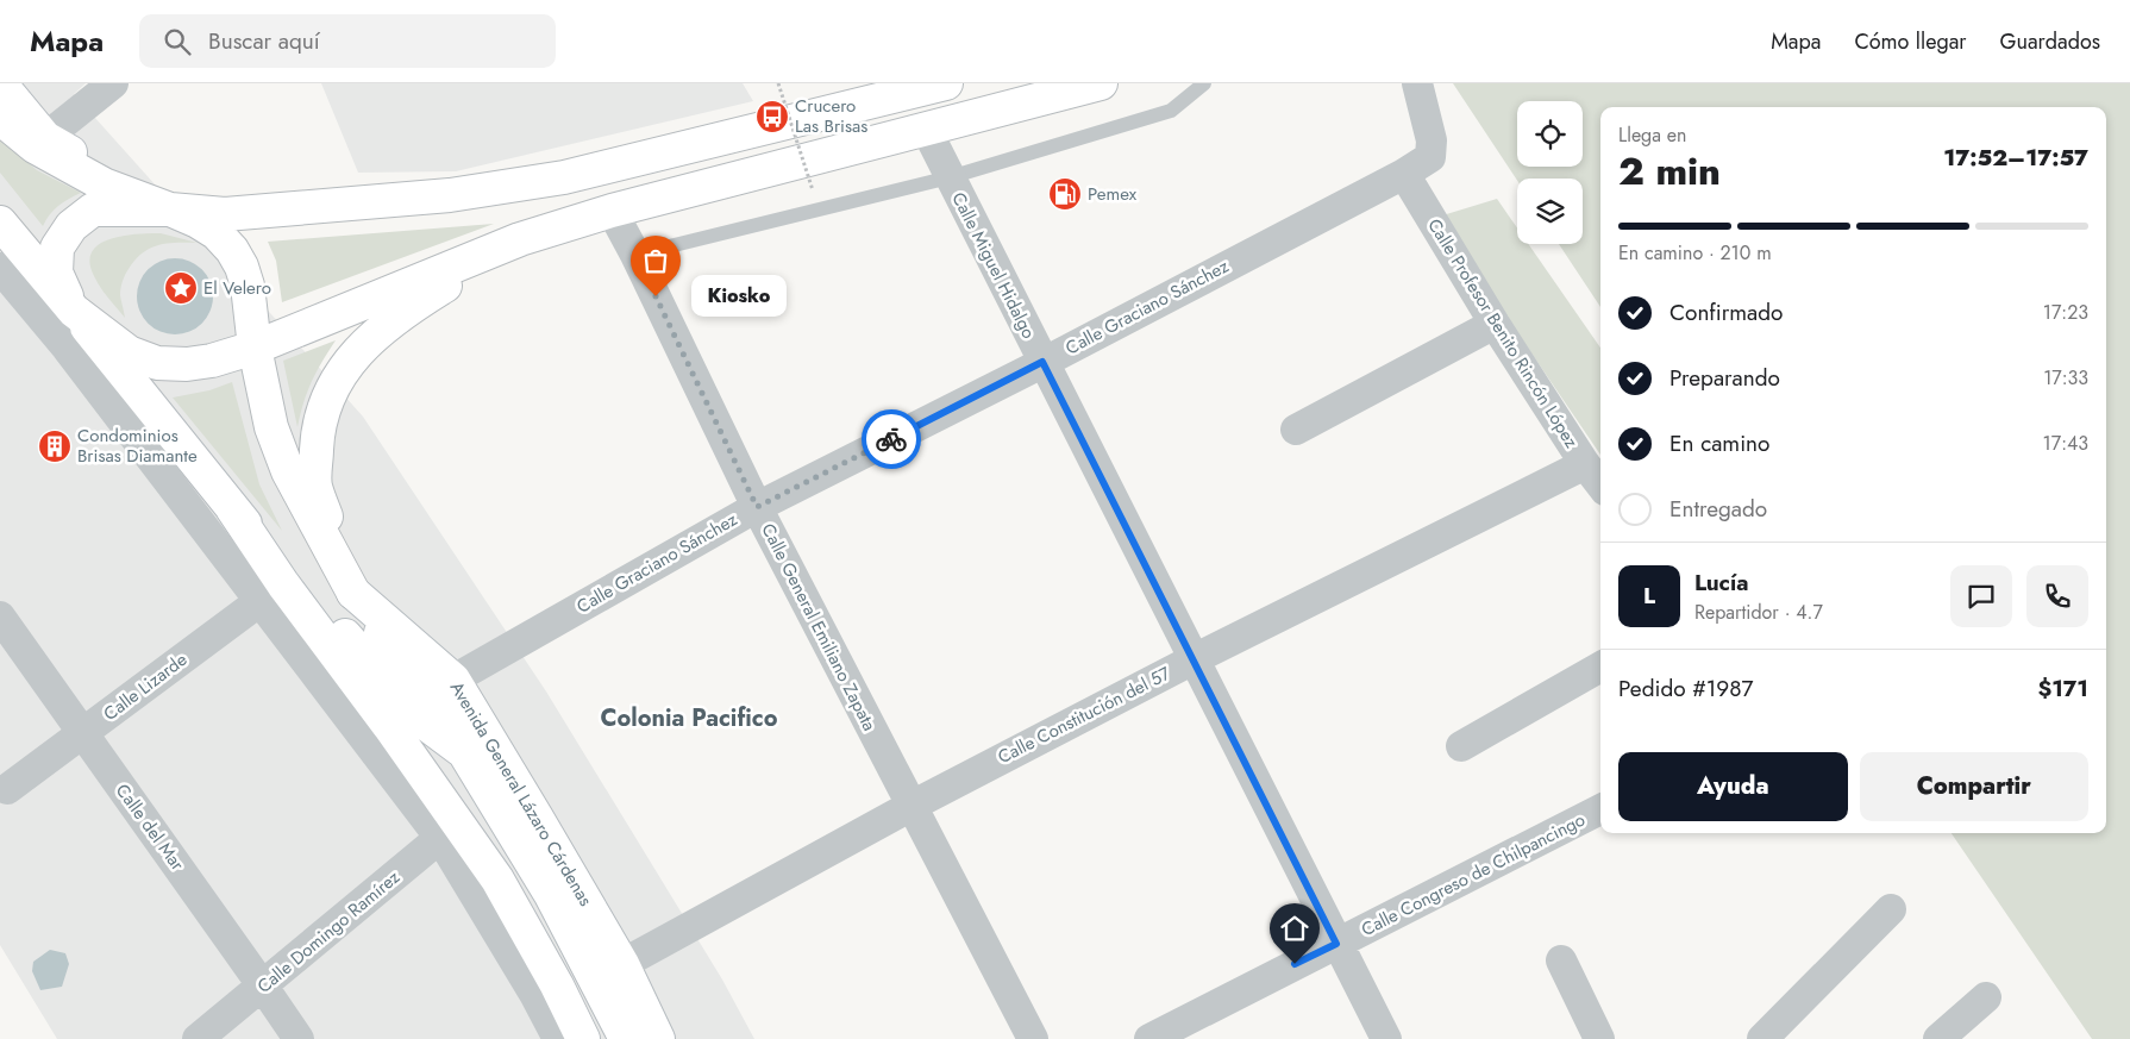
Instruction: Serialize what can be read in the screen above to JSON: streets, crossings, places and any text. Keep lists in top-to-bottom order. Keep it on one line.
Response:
{"streets":{"main road":["Avenida General Lázaro Cárdenas"],"street":["Calle Miguel Hidalgo","Calle Graciano Sánchez","Calle Profesor Benito Rincón López","Calle General Emiliano Zapata","Calle Lizarde","Calle Constitución del 57","Calle del Mar","Calle Congreso de Chilpancingo","Calle Domingo Ramírez"]},"crossings":[["Calle Miguel Hidalgo","Calle Graciano Sánchez"],["Calle Miguel Hidalgo","Calle Constitución del 57"],["Calle Miguel Hidalgo","Calle Congreso de Chilpancingo"],["Calle Graciano Sánchez","Calle Profesor Benito Rincón López"],["Calle Graciano Sánchez","Calle General Emiliano Zapata"],["Calle Graciano Sánchez","Avenida General Lázaro Cárdenas"],["Calle Profesor Benito Rincón López","Calle Constitución del 57"],["Calle General Emiliano Zapata","Calle Constitución del 57"],["Calle Lizarde","Avenida General Lázaro Cárdenas"],["Calle Lizarde","Calle del Mar"],["Calle Constitución del 57","Avenida General Lázaro Cárdenas"],["Avenida General Lázaro Cárdenas","Calle Domingo Ramírez"],["Calle del Mar","Calle Domingo Ramírez"]],"districts":["Colonia Pacifico"],"places":{"bus stop":["Crucero Las Brisas"],"fuel station":["Pemex"],"place":["El Velero"],"other":["Kiosko"],"building":["Condominios Brisas Diamante"]},"page":{"header":"Mapa","search":"Buscar aquí","nav":["Mapa","Cómo llegar","Guardados"],"heading":["2 min","Llega en","17:52–17:57"],"panel":["Lucía","Repartidor · 4.7","Pedido #1987","$171"],"bar":"En camino · 210 m","bubble":"Kiosko","list":[["Confirmado","17:23"],["Preparando","17:33"],["En camino","17:43"],"Entregado"],"round":"L","buttons":["Ayuda","Compartir"]}}
